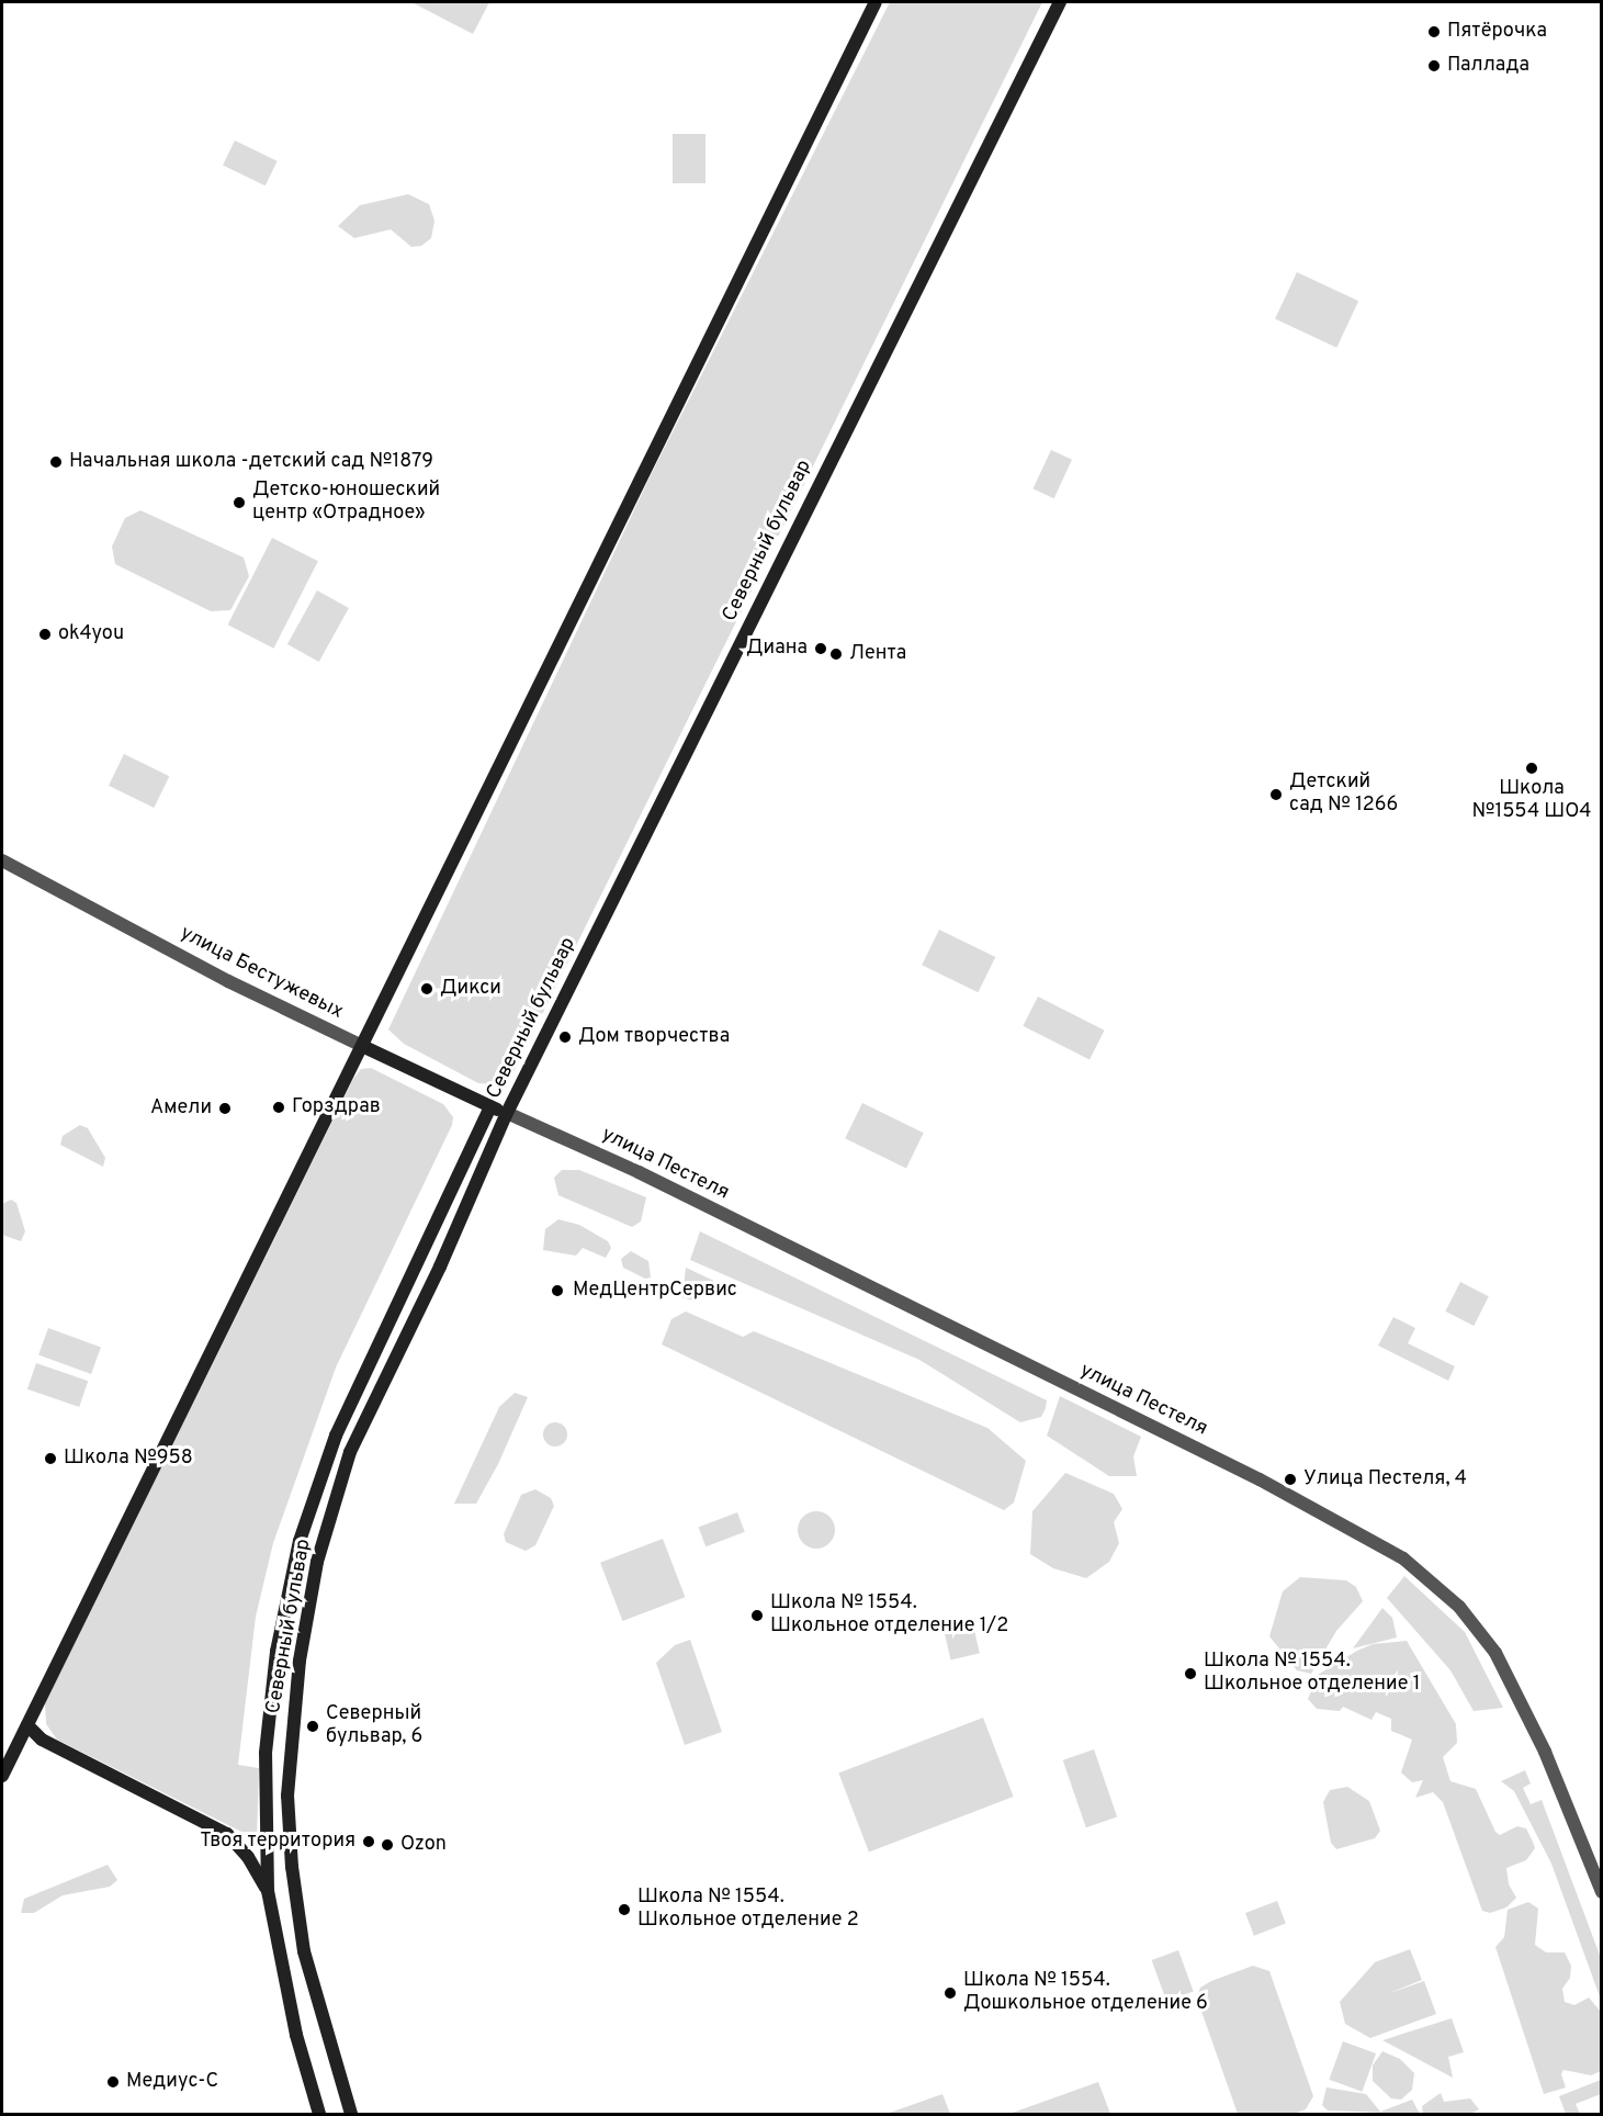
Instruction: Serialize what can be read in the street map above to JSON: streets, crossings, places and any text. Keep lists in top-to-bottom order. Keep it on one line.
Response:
{"streets":{"main road":["Северный бульвар","улица Бестужевых"],"street":["улица Пестеля"]},"crossings":[["Северный бульвар","улица Бестужевых"],["Северный бульвар","улица Пестеля"],["улица Бестужевых","улица Пестеля"]],"places":["Пятёрочка","Паллада","Начальная школа -детский сад №1879","Детско-юношеский центр «Отрадное»","ok4you","Диана","Лента","Школа №1554 ШО4","Детский сад № 1266","Дикси","Дом творчества","Горздрав","Амели","МедЦентрСервис","Школа №958","Улица Пестеля, 4","Школа № 1554. Школьное отделение 1/2","Школа № 1554. Школьное отделение 1","Северный бульвар, 6","Твоя территория","Ozon","Школа № 1554. Школьное отделение 2","Школа № 1554. Дошкольное отделение 6","Медиус-С"]}
